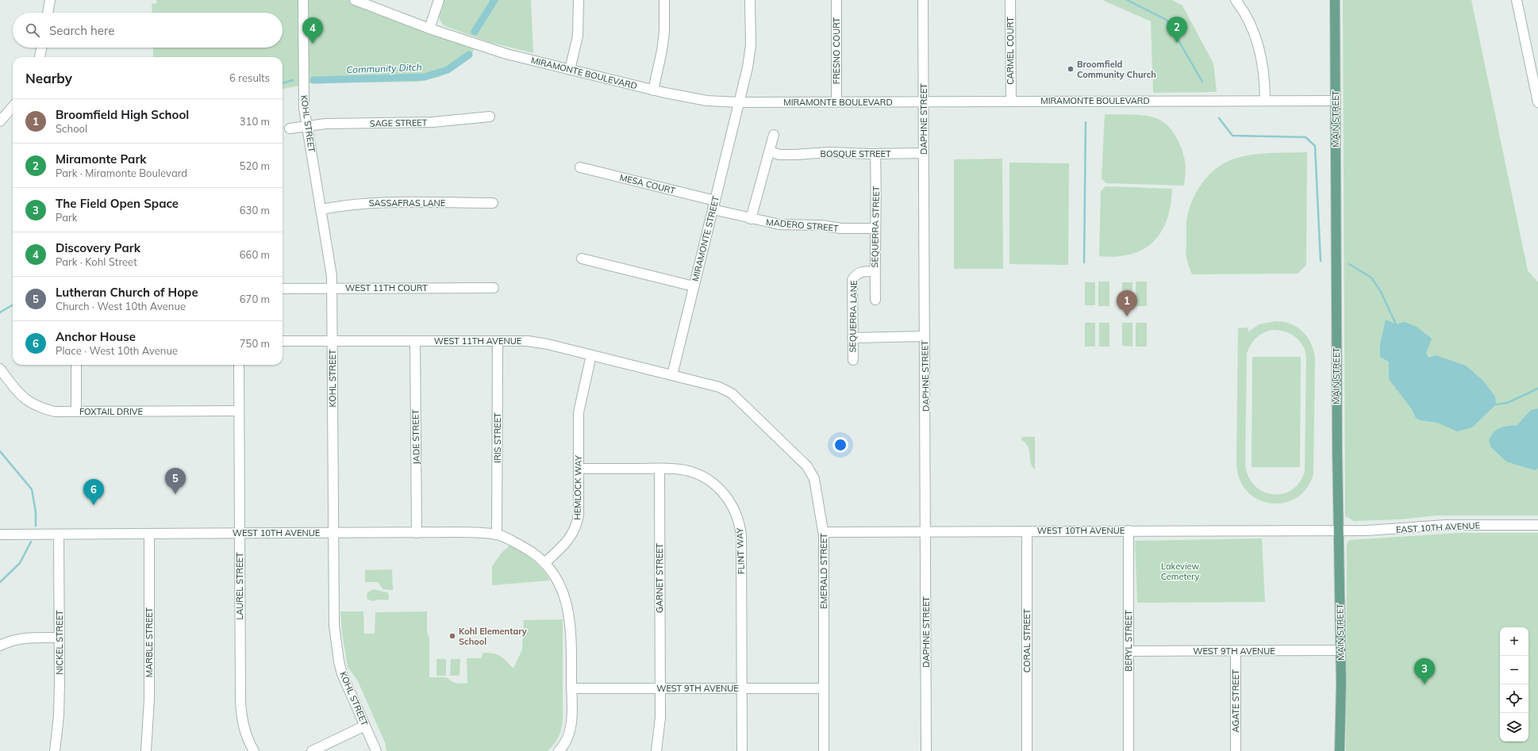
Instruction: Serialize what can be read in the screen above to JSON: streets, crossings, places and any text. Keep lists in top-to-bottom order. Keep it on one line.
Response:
{"streets":{"main road":["MAIN STREET"],"street":["FRESNO COURT","CARMEL COURT","MIRAMONTE BOULEVARD","DAPHNE STREET","SAGE STREET","KOHL STREET","BOSQUE STREET","MESA COURT","SASSAFRAS LANE","MADERO STREET","SEQUERRA STREET","MIRAMONTE STREET","WEST 11TH COURT","SEQUERRA LANE","WEST 11TH AVENUE","FOXTAIL DRIVE","JADE STREET","IRIS STREET","HEMLOCK WAY","EAST 10TH AVENUE","WEST 10TH AVENUE","FLINT WAY","EMERALD STREET","GARNET STREET","LAUREL STREET","CORAL STREET","BERYL STREET","NICKEL STREET","MARBLE STREET","WEST 9TH AVENUE","AGATE STREET"]},"crossings":[["FRESNO COURT","MIRAMONTE BOULEVARD"],["CARMEL COURT","MIRAMONTE BOULEVARD"],["MIRAMONTE BOULEVARD","DAPHNE STREET"],["MIRAMONTE BOULEVARD","MAIN STREET"],["MIRAMONTE BOULEVARD","MIRAMONTE STREET"],["DAPHNE STREET","BOSQUE STREET"],["DAPHNE STREET","WEST 10TH AVENUE"],["MAIN STREET","EAST 10TH AVENUE"],["MAIN STREET","WEST 10TH AVENUE"],["MAIN STREET","WEST 9TH AVENUE"],["SAGE STREET","KOHL STREET"],["KOHL STREET","SASSAFRAS LANE"],["KOHL STREET","WEST 11TH COURT"],["KOHL STREET","WEST 11TH AVENUE"],["KOHL STREET","WEST 10TH AVENUE"],["BOSQUE STREET","SEQUERRA STREET"],["MESA COURT","MADERO STREET"],["MESA COURT","MIRAMONTE STREET"],["MADERO STREET","SEQUERRA STREET"],["MADERO STREET","MIRAMONTE STREET"],["SEQUERRA STREET","SEQUERRA LANE"],["MIRAMONTE STREET","WEST 11TH AVENUE"],["MIRAMONTE STREET","EMERALD STREET"],["WEST 11TH AVENUE","JADE STREET"],["WEST 11TH AVENUE","IRIS STREET"],["WEST 11TH AVENUE","HEMLOCK WAY"],["WEST 11TH AVENUE","EMERALD STREET"],["FOXTAIL DRIVE","LAUREL STREET"],["JADE STREET","WEST 10TH AVENUE"],["IRIS STREET","WEST 10TH AVENUE"],["HEMLOCK WAY","WEST 10TH AVENUE"],["HEMLOCK WAY","FLINT WAY"],["EAST 10TH AVENUE","WEST 10TH AVENUE"],["WEST 10TH AVENUE","EMERALD STREET"],["WEST 10TH AVENUE","LAUREL STREET"],["WEST 10TH AVENUE","CORAL STREET"],["WEST 10TH AVENUE","BERYL STREET"],["WEST 10TH AVENUE","NICKEL STREET"],["WEST 10TH AVENUE","MARBLE STREET"],["FLINT WAY","GARNET STREET"],["FLINT WAY","WEST 9TH AVENUE"],["EMERALD STREET","WEST 9TH AVENUE"],["GARNET STREET","WEST 9TH AVENUE"],["BERYL STREET","WEST 9TH AVENUE"],["WEST 9TH AVENUE","AGATE STREET"]],"water":["Community Ditch"],"parks":["Lakeview Cemetery"],"places":["Broomfield Community Church","Kohl Elementary School"],"page":{"search":"Search here","pins":["2","4","1","5","6","3"],"heading":["Nearby","6 results"],"list":[{"mark":"1","name":"Broomfield High School","note":"School","value":"310 m"},{"mark":"2","name":"Miramonte Park","note":"Park · Miramonte Boulevard","value":"520 m"},{"mark":"3","name":"The Field Open Space","note":"Park","value":"630 m"},{"mark":"4","name":"Discovery Park","note":"Park · Kohl Street","value":"660 m"},{"mark":"5","name":"Lutheran Church of Hope","note":"Church · West 10th Avenue","value":"670 m"},{"mark":"6","name":"Anchor House","note":"Place · West 10th Avenue","value":"750 m"}],"map_buttons":["+","−"]}}
